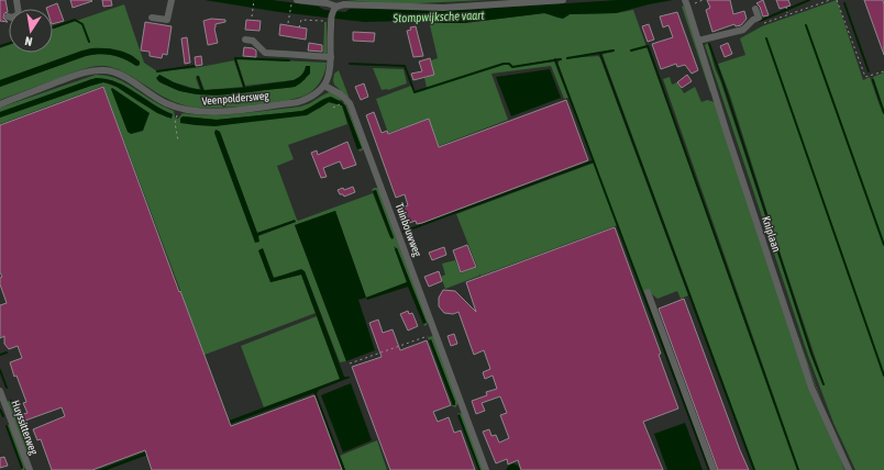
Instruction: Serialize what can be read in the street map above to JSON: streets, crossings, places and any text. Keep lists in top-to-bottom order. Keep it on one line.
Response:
{"streets":{"street":["Veenpoldersweg","Tuinbouwweg","Kniplaan","Huyssitterweg"]},"crossings":[["Veenpoldersweg","Tuinbouwweg"]],"water":["Stompwijksche vaart"],"north":"bottom"}
